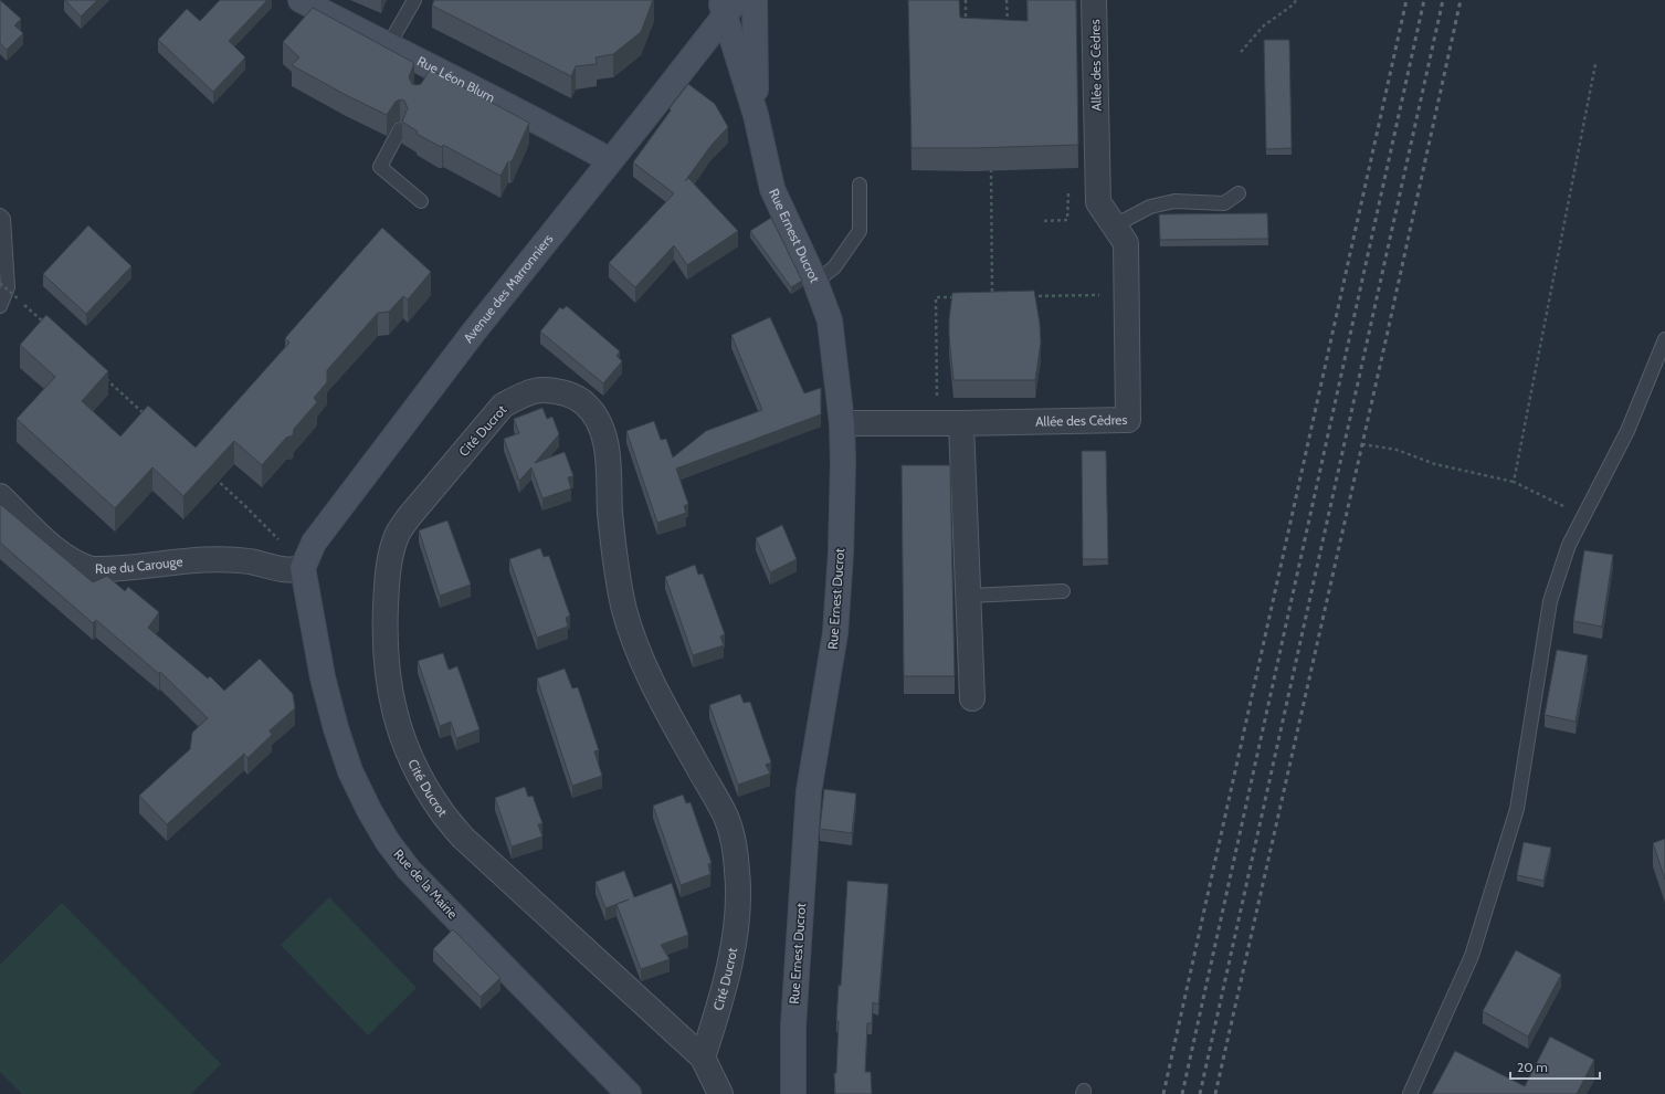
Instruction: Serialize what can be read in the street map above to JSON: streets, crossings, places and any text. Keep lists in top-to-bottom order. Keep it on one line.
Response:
{"streets":{"main road":["Rue Léon Blum","Rue Ernest Ducrot","Avenue des Marronniers","Rue de la Mairie"],"street":["Allée des Cèdres","Cité Ducrot","Rue du Carouge"]},"crossings":[["Rue Léon Blum","Avenue des Marronniers"],["Avenue des Marronniers","Rue du Carouge"],["Avenue des Marronniers","Rue de la Mairie"],["Rue du Carouge","Rue de la Mairie"]],"scale_bar":"20 m"}
